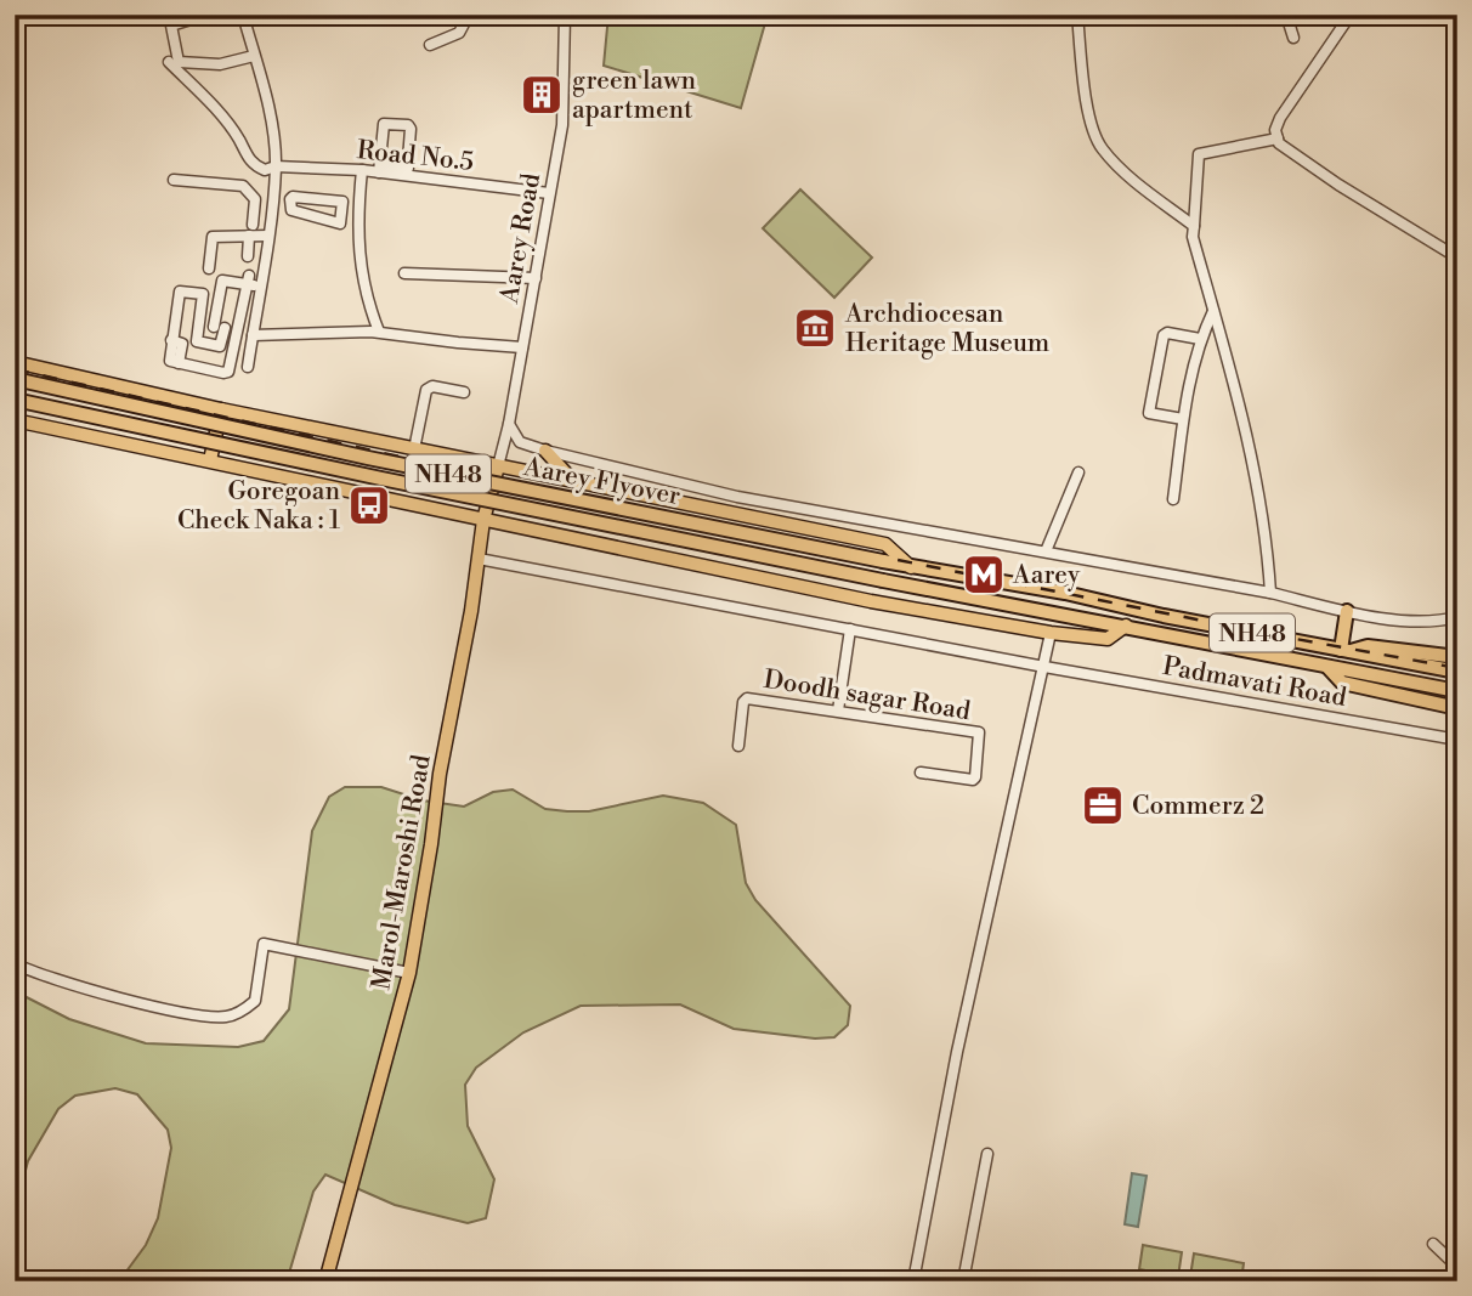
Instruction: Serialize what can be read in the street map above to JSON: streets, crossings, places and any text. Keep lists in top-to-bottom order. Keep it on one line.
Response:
{"streets":{"highway":["NH48","Aarey Flyover"],"main road":["Marol-Maroshi Road"],"street":["Road No.5","Aarey Road","Padmavati Road","Doodh sagar Road"]},"crossings":[["Road No.5","Aarey Road"],["Aarey Road","Marol-Maroshi Road"],["NH48","Aarey Flyover"],["Padmavati Road","Marol-Maroshi Road"]],"places":{"building":["green lawn apartment"],"museum":["Archdiocesan Heritage Museum"],"bus stop":["Goregoan Check Naka : 1"],"metro station":["Aarey"],"office":["Commerz 2"]}}
